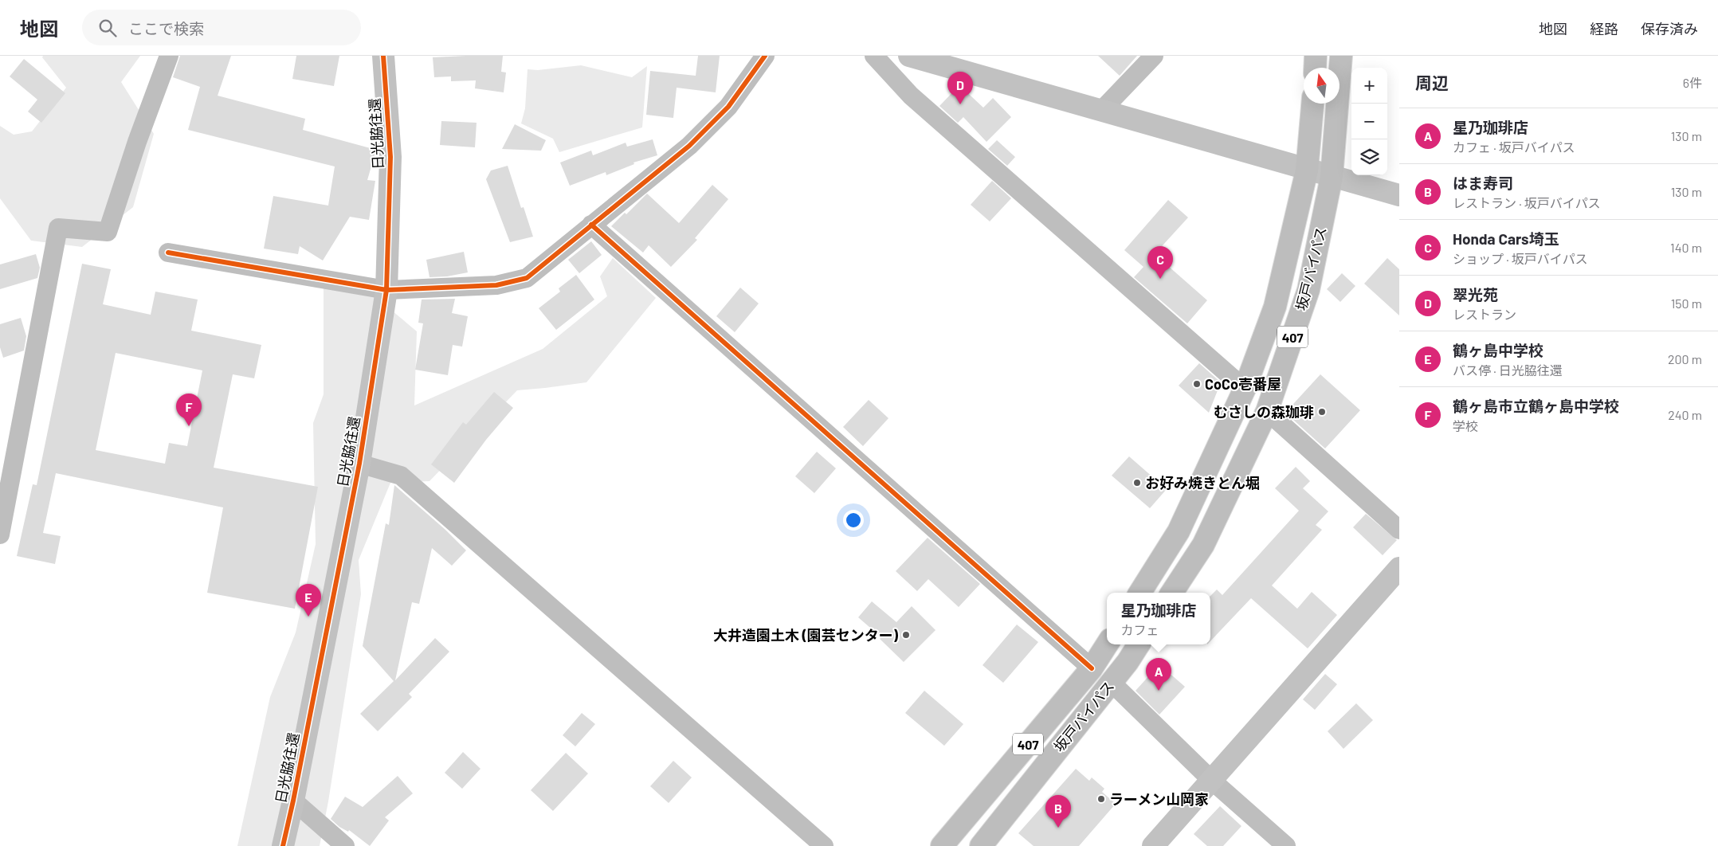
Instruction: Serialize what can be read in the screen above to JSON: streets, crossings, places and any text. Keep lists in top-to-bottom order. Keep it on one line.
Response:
{"streets":{"highway":["坂戸バイパス","407"],"street":["日光脇往還"]},"places":["CoCo壱番屋","むさしの森珈琲","お好み焼きとん堀","大井造園土木 (園芸センター)","ラーメン山岡家"],"north":"top","page":{"header":"地図","search":"ここで検索","nav":["地図","経路","保存済み"],"heading":["周辺","6件"],"map_buttons":["+","−"],"pins":["D","C","F","E","A","B"],"list":[{"mark":"A","name":"星乃珈琲店","note":"カフェ · 坂戸バイパス","value":"130 m"},{"mark":"B","name":"はま寿司","note":"レストラン · 坂戸バイパス","value":"130 m"},{"mark":"C","name":"Honda Cars埼玉","note":"ショップ · 坂戸バイパス","value":"140 m"},{"mark":"D","name":"翠光苑","note":"レストラン","value":"150 m"},{"mark":"E","name":"鶴ヶ島中学校","note":"バス停 · 日光脇往還","value":"200 m"},{"mark":"F","name":"鶴ヶ島市立鶴ヶ島中学校","note":"学校","value":"240 m"}],"popup":["星乃珈琲店","カフェ"]}}
